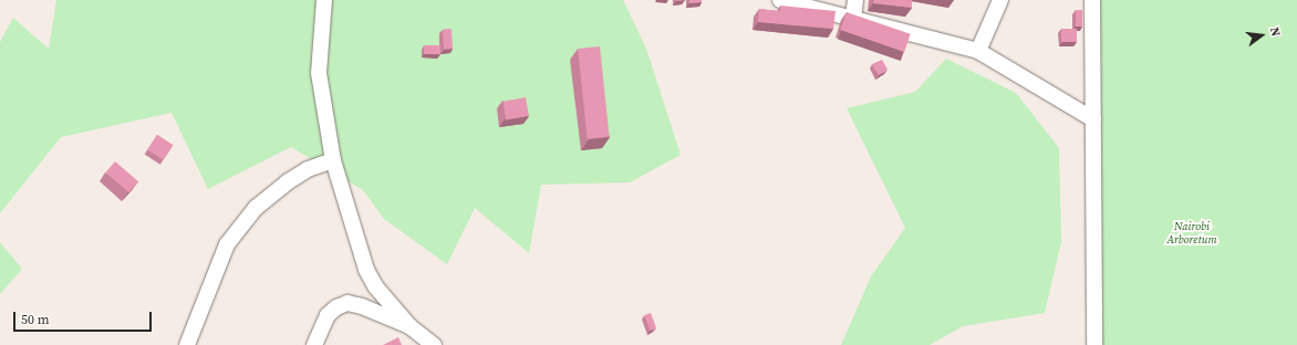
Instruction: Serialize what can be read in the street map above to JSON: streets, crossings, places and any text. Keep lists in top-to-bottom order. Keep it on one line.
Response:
{"parks":["Nairobi Arboretum"],"scale_bar":"50 m","north":"right"}
